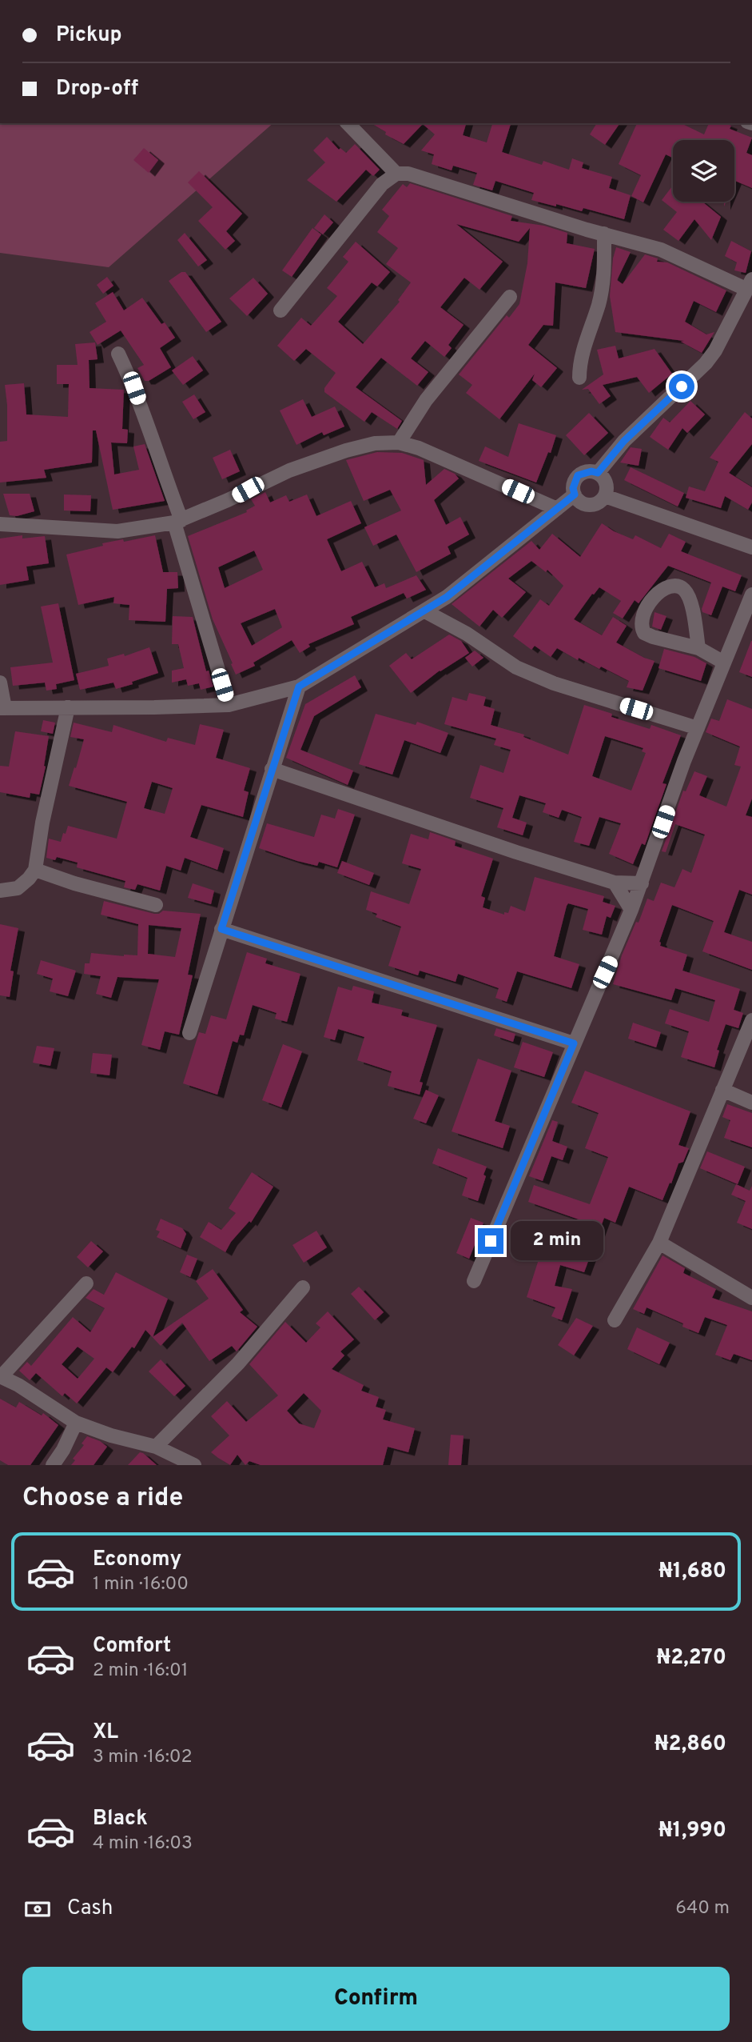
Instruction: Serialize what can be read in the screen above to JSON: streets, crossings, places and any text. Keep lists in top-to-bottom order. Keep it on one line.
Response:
{"page":{"banner":["Pickup","Drop-off"],"bubble":"2 min","heading":"Choose a ride","list":[{"name":"Economy","note":"1 min · 16:00","value":"₦1,680"},{"name":"Comfort","note":"2 min · 16:01","value":"₦2,270"},{"name":"XL","note":"3 min · 16:02","value":"₦2,860"},{"name":"Black","note":"4 min · 16:03","value":"₦1,990"}],"pay":["Cash","640 m"],"buttons":"Confirm"}}
